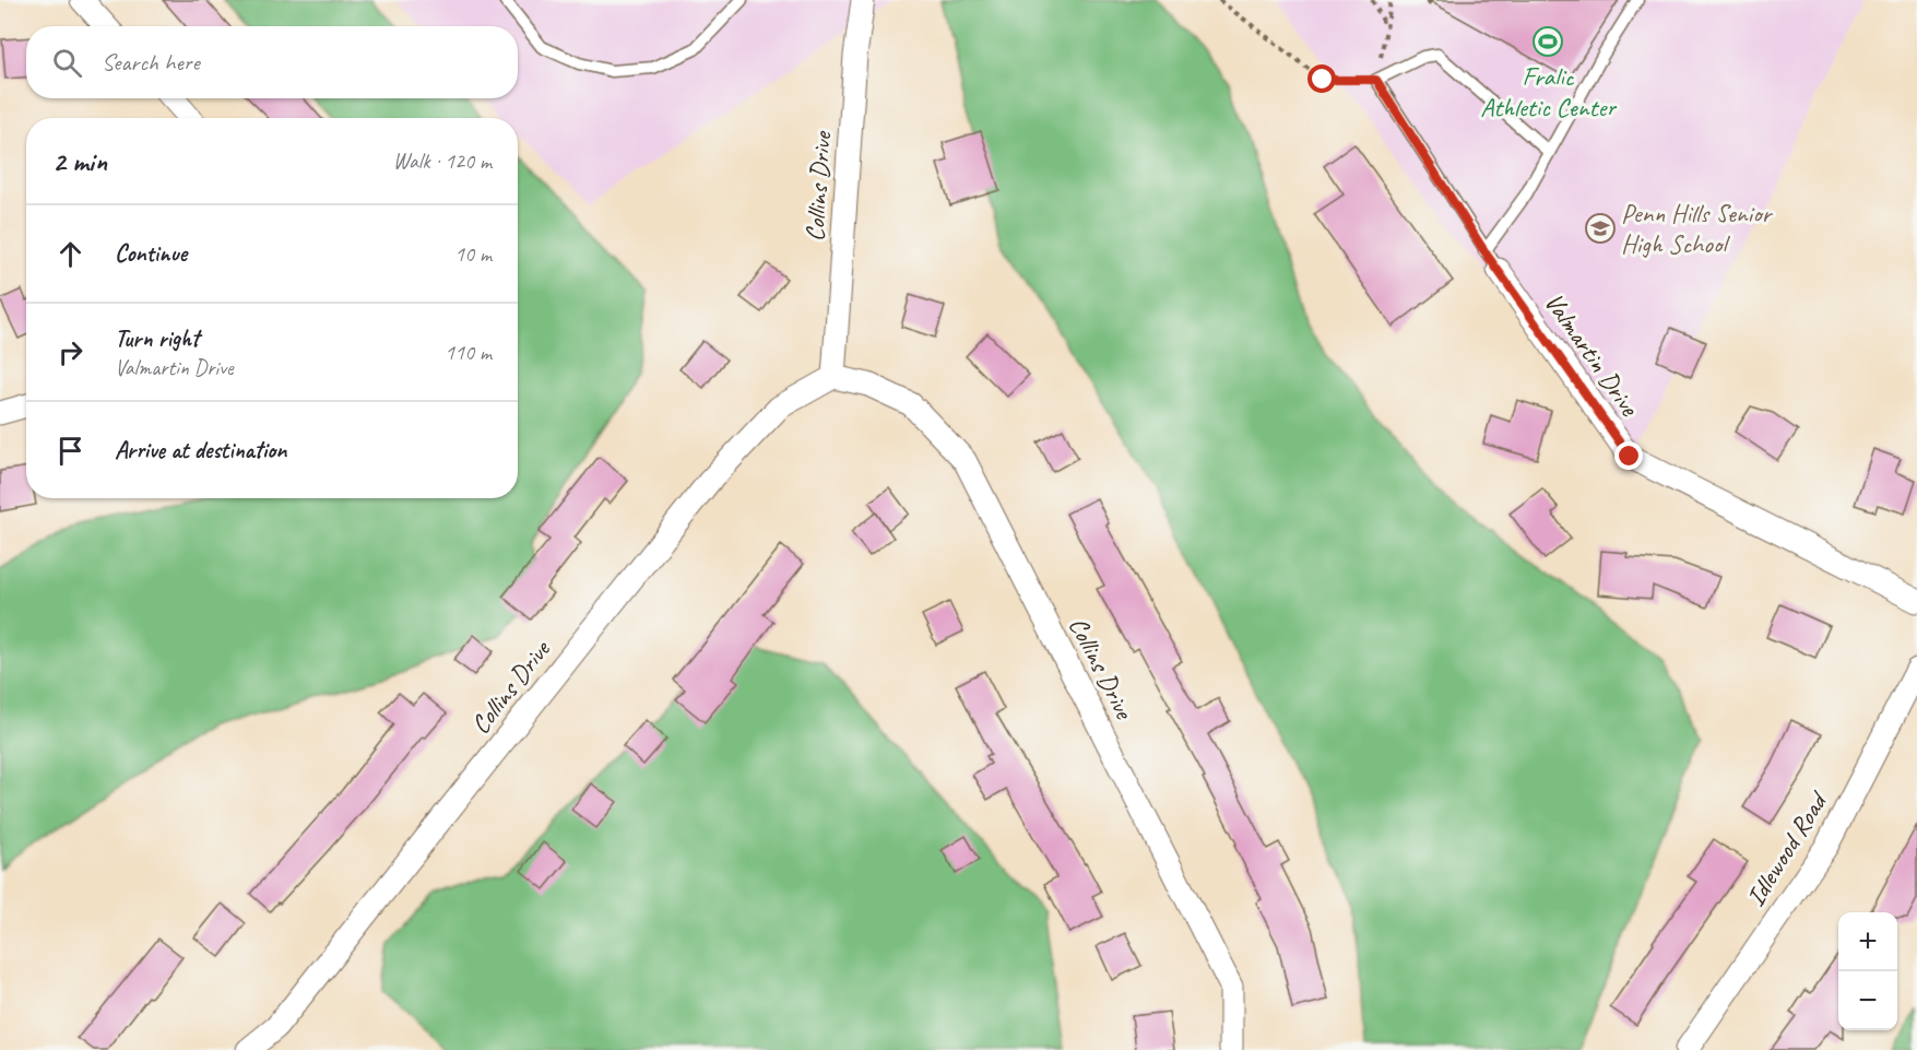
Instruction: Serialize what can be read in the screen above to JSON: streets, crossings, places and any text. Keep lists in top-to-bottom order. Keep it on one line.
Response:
{"streets":{"street":["Collins Drive","Valmartin Drive","Idlewood Road"]},"places":{"sports":["Fralic Athletic Center"],"school or university":["Penn Hills Senior High School"]},"page":{"search":"Search here","heading":["2 min","Walk · 120 m"],"list":[["Continue","10 m"],["Turn right","Valmartin Drive","110 m"],"Arrive at destination"],"map_buttons":["+","−"]}}
